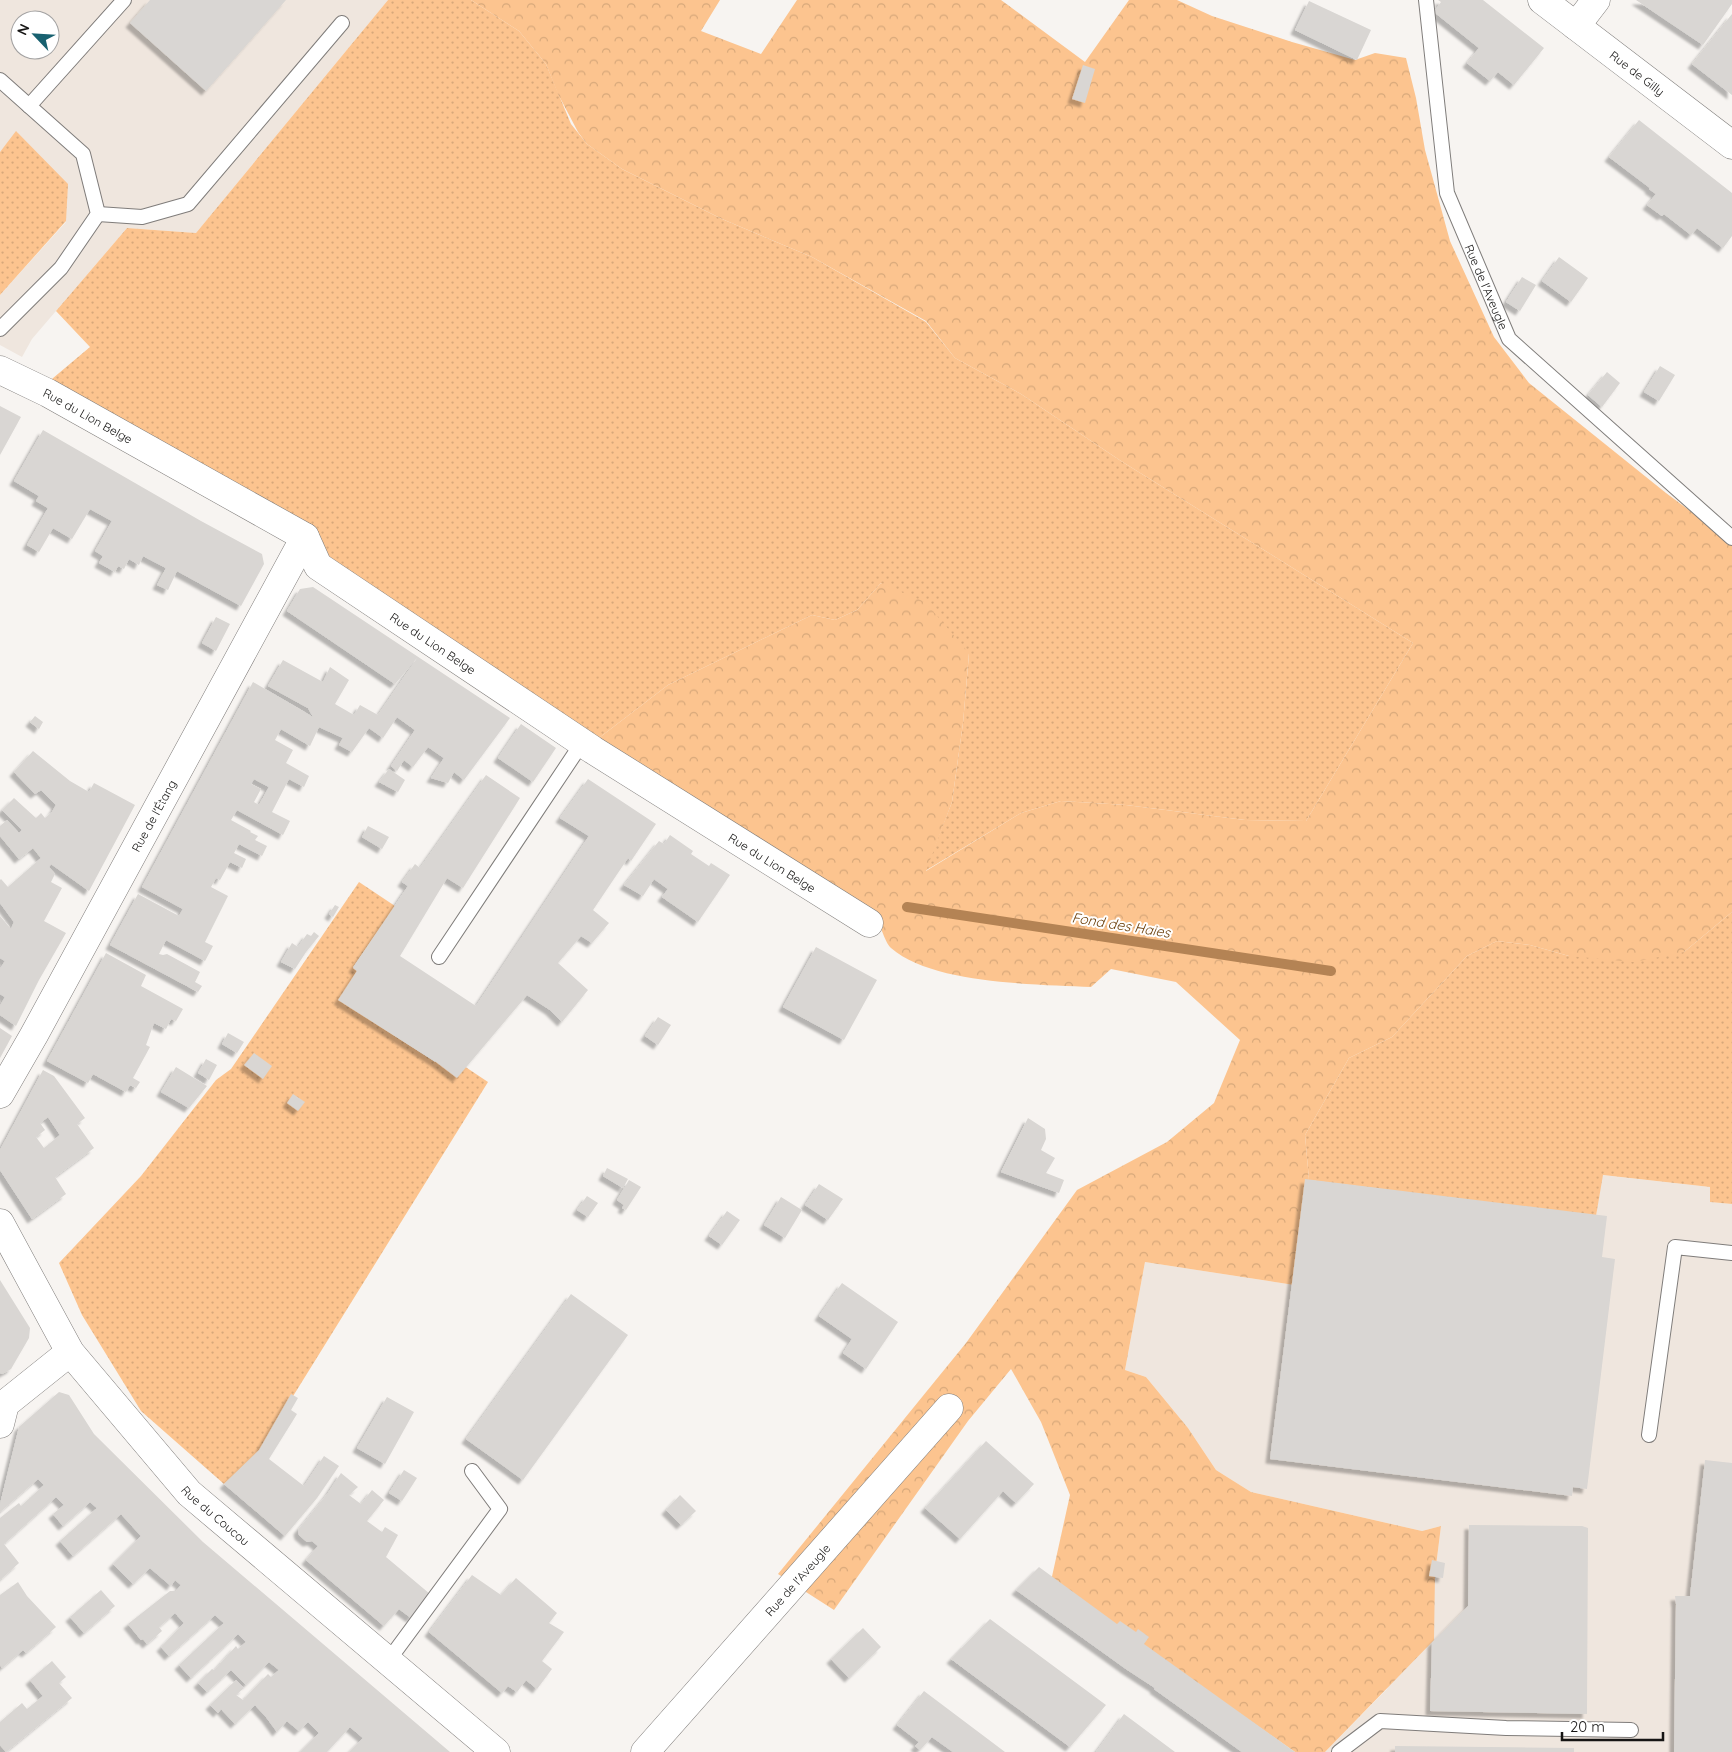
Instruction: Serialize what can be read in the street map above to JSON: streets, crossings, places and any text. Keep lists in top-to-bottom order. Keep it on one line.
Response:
{"streets":{"street":["Rue de Gilly","Rue de l'Aveugle","Rue du Lion Belge","Rue de l'Étang","Rue du Coucou"]},"crossings":[["Rue du Lion Belge","Rue de l'Étang"]],"water":["Fond des Haies"],"scale_bar":"20 m","north":"top left"}
